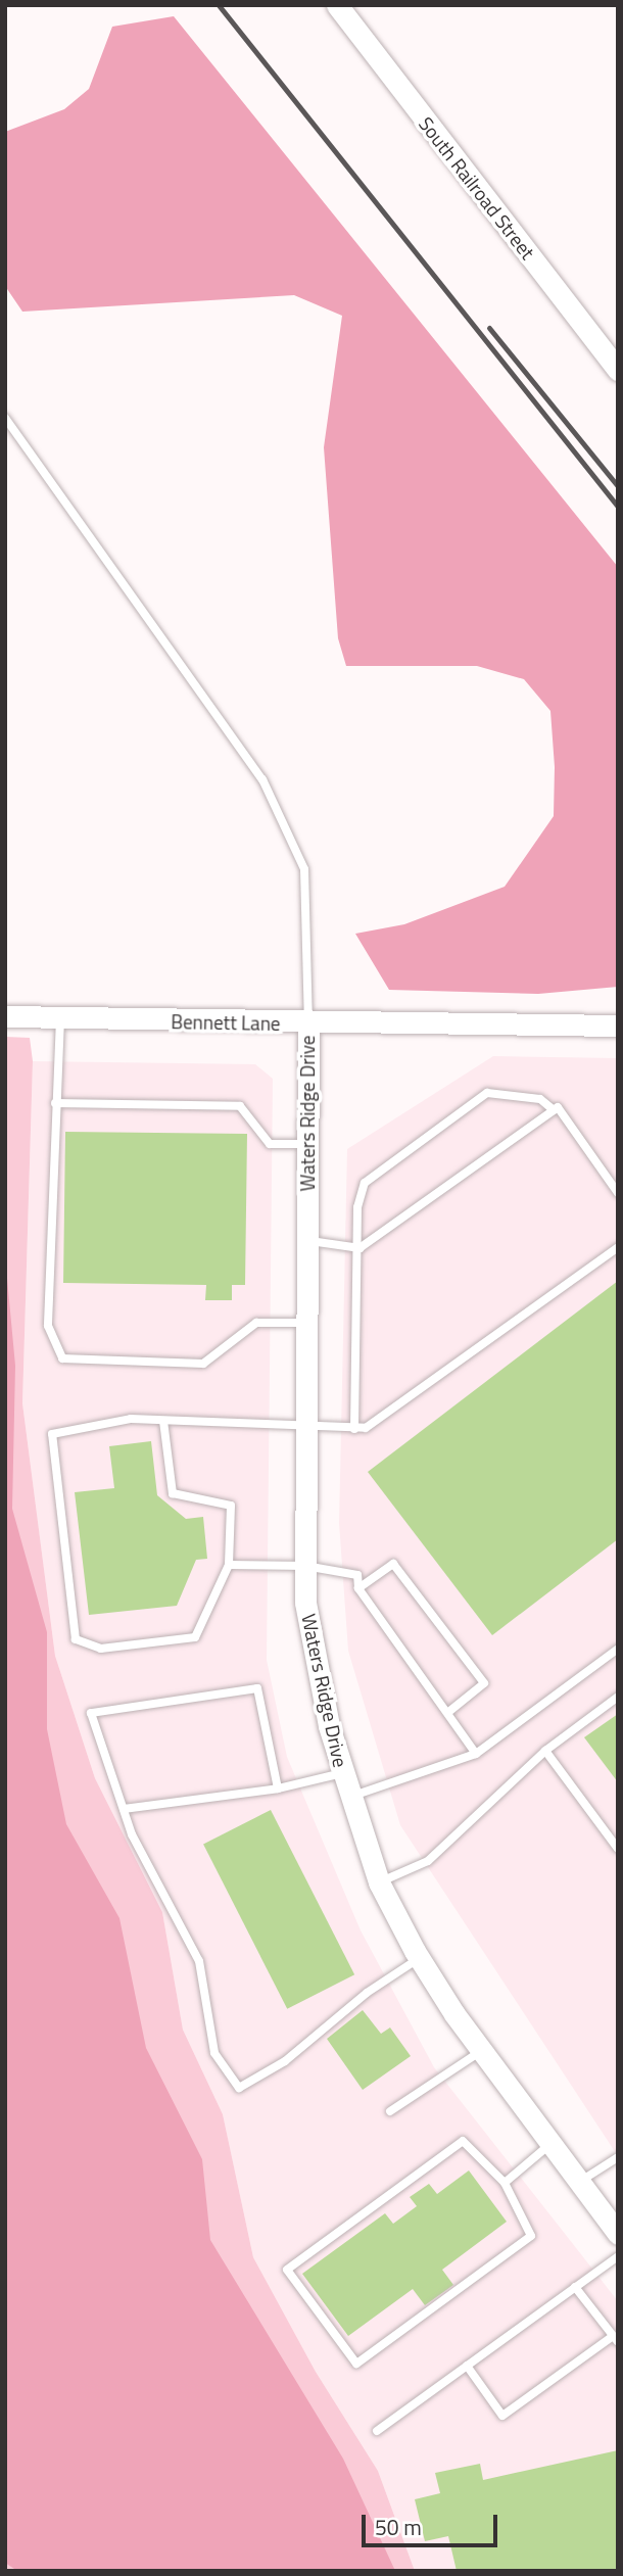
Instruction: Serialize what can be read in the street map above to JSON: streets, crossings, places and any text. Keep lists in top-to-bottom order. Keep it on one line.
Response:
{"streets":{"street":["South Railroad Street","Bennett Lane","Waters Ridge Drive"]},"crossings":[["Bennett Lane","Waters Ridge Drive"]],"scale_bar":"50 m"}
